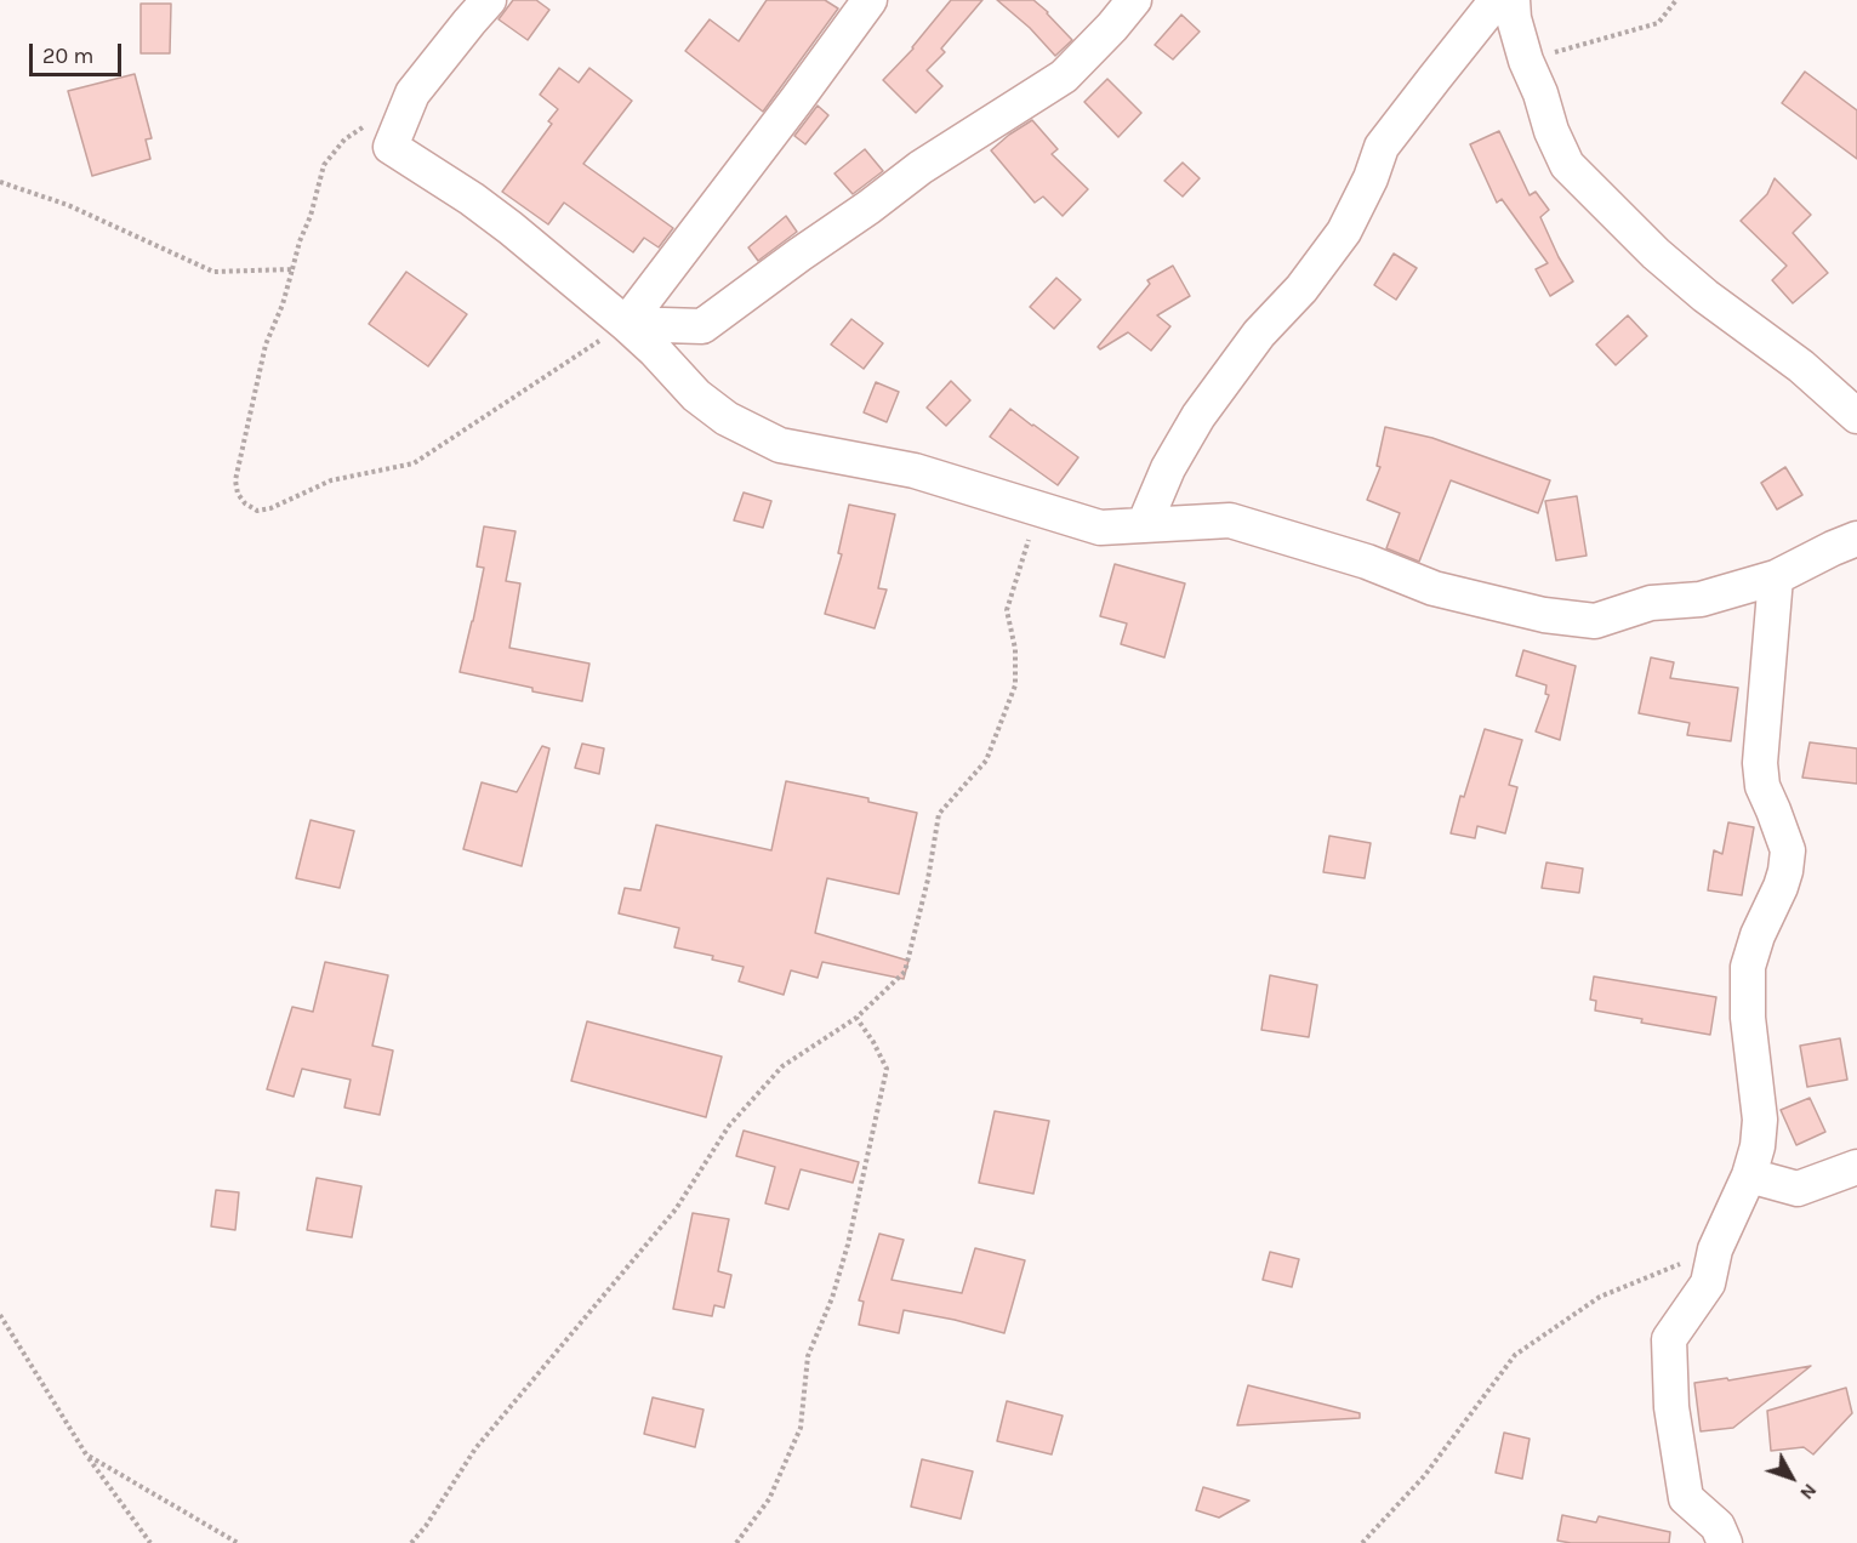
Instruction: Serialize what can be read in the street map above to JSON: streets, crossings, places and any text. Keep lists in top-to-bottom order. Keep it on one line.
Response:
{"scale_bar":"20 m","north":"bottom right"}
